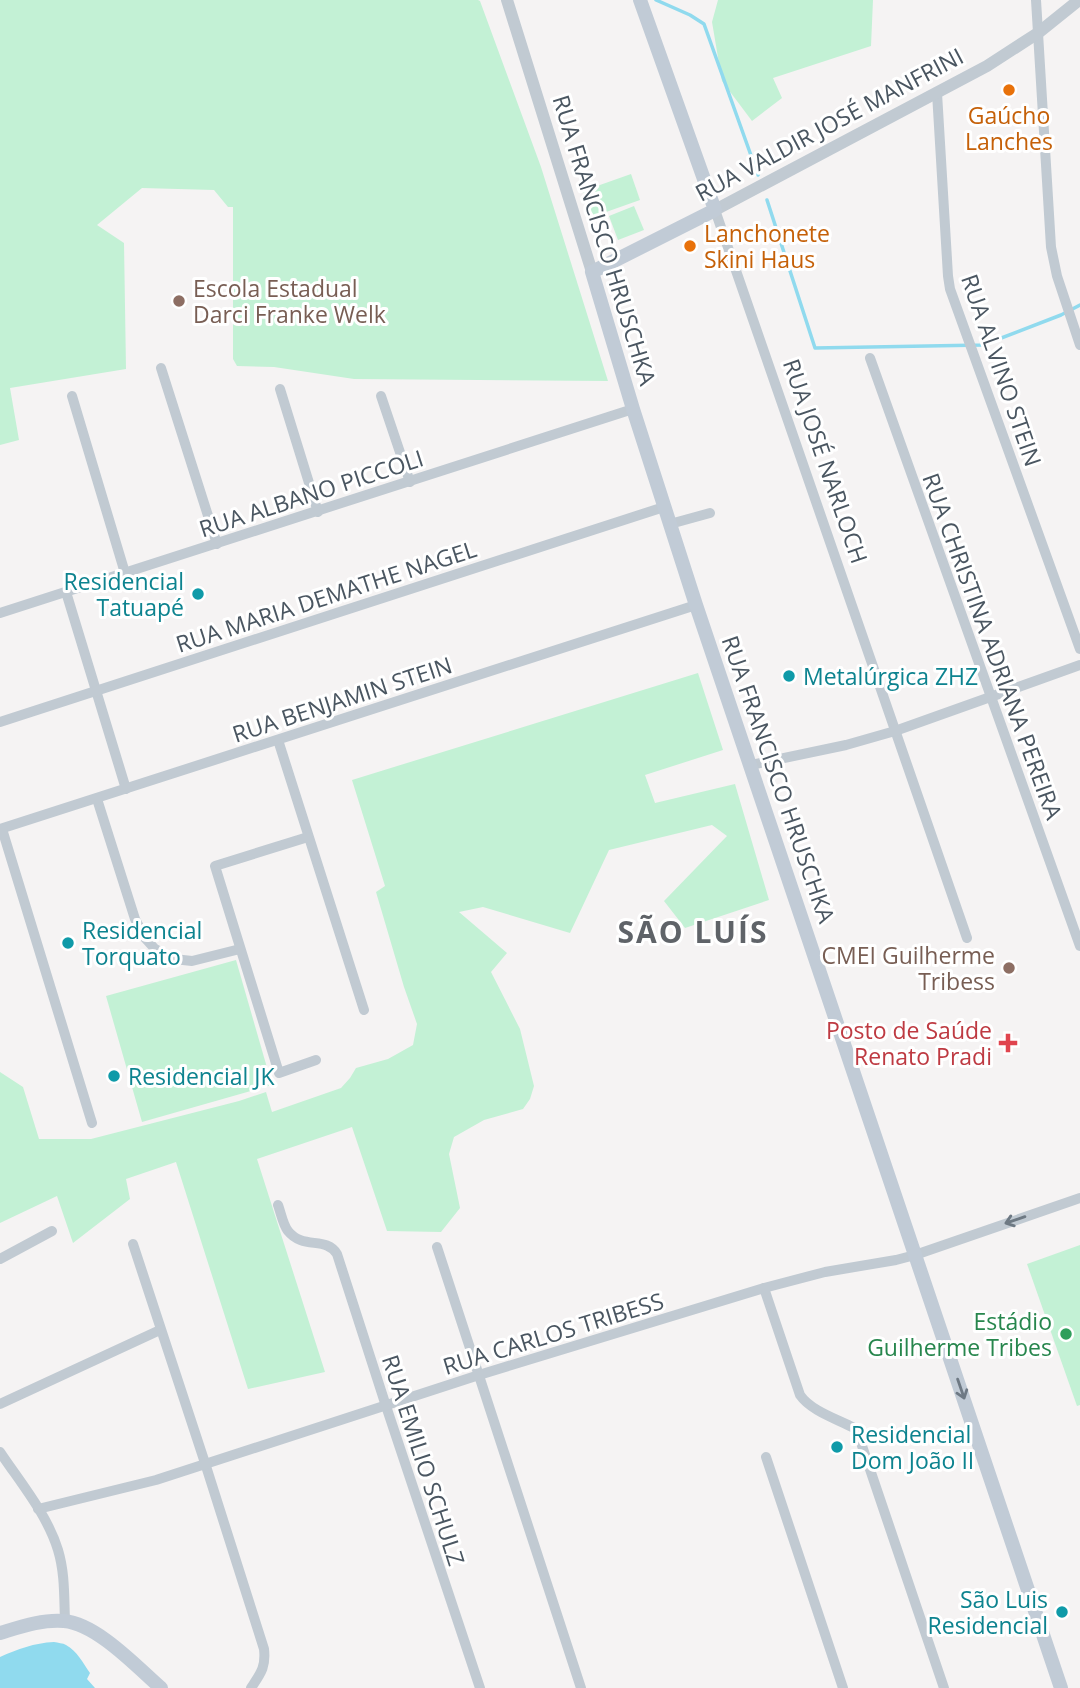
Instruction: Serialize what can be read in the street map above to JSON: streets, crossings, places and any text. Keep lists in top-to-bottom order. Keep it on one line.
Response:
{"streets":{"main road":["RUA VALDIR JOSÉ MANFRINI","RUA FRANCISCO HRUSCHKA","RUA JOSÉ NARLOCH"],"street":["RUA ALVINO STEIN","RUA ALBANO PICCOLI","RUA MARIA DEMATHE NAGEL","RUA CHRISTINA ADRIANA PEREIRA","RUA BENJAMIN STEIN","RUA CARLOS TRIBESS","RUA EMILIO SCHULZ"]},"crossings":[["RUA VALDIR JOSÉ MANFRINI","RUA FRANCISCO HRUSCHKA"],["RUA VALDIR JOSÉ MANFRINI","RUA ALVINO STEIN"],["RUA VALDIR JOSÉ MANFRINI","RUA JOSÉ NARLOCH"],["RUA FRANCISCO HRUSCHKA","RUA ALBANO PICCOLI"],["RUA FRANCISCO HRUSCHKA","RUA MARIA DEMATHE NAGEL"],["RUA FRANCISCO HRUSCHKA","RUA BENJAMIN STEIN"],["RUA FRANCISCO HRUSCHKA","RUA CARLOS TRIBESS"],["RUA CARLOS TRIBESS","RUA EMILIO SCHULZ"]],"districts":["SÃO LUÍS"],"places":{"other":["Gaúcho Lanches","Lanchonete Skini Haus","Escola Estadual Darci Franke Welk","Residencial Tatuapé","Metalúrgica ZHZ","Residencial Torquato","CMEI Guilherme Tribess","Residencial JK","Estádio Guilherme Tribes","Residencial Dom João II","São Luis Residencial"],"health":["Posto de Saúde Renato Pradi"]}}
